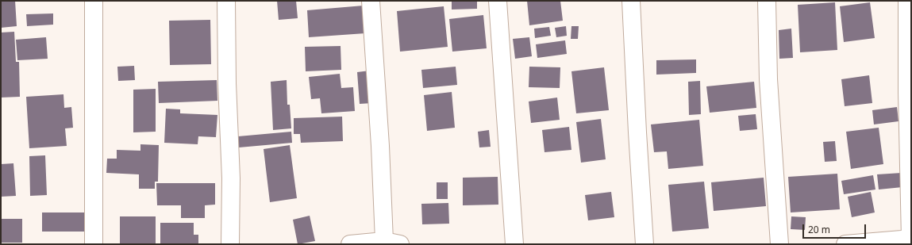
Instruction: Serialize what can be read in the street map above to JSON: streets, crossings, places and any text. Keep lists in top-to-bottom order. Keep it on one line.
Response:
{"scale_bar":"20 m"}
